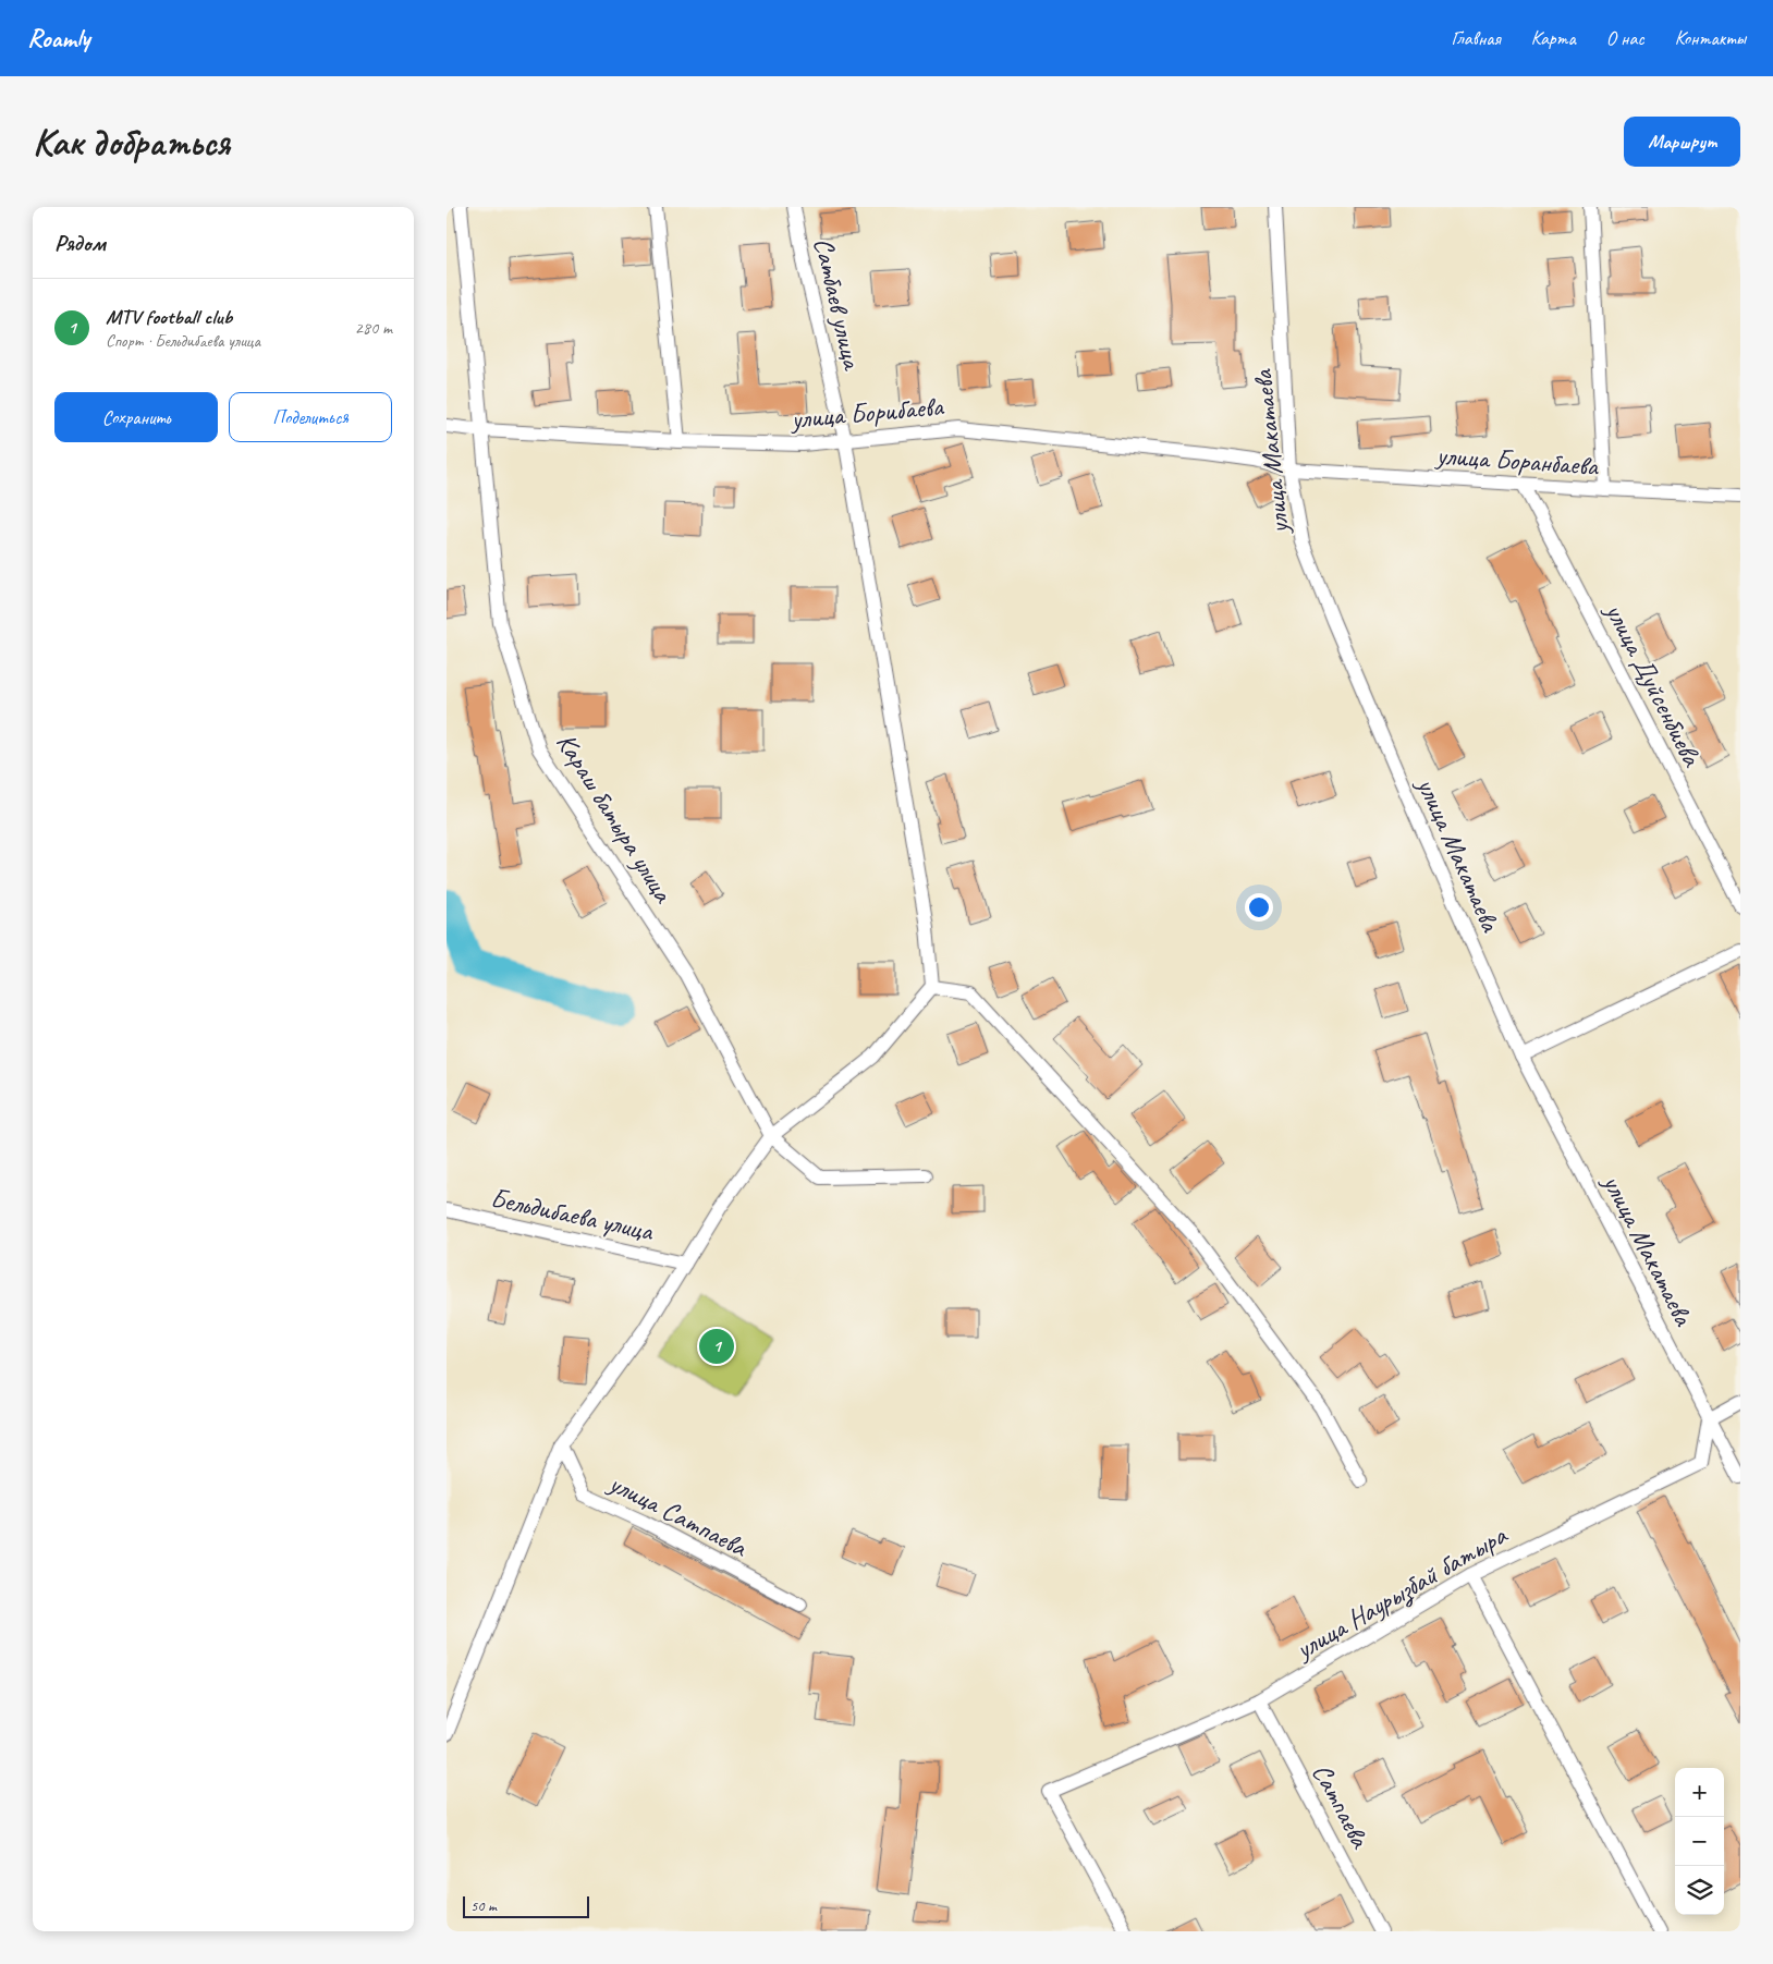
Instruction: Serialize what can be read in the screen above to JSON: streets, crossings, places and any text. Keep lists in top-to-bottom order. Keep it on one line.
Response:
{"streets":{"street":["Сатбаев улица","улица Борибаева","улица Макатаева","улица Боранбаева","улица Дуйсенбиева","Караш батыра улица","Бельдибаева улица","улица Сатпаева","улица Наурызбай батыра","Сатпаева"]},"crossings":[["Сатбаев улица","улица Борибаева"],["улица Борибаева","улица Макатаева"],["улица Борибаева","улица Боранбаева"],["улица Борибаева","Караш батыра улица"],["улица Макатаева","улица Боранбаева"],["улица Макатаева","улица Наурызбай батыра"],["улица Боранбаева","улица Дуйсенбиева"],["улица Наурызбай батыра","Сатпаева"]],"scale_bar":"50 m","page":{"header":"Roamly","nav":["Главная","Карта","О нас","Контакты"],"buttons":["Маршрут",["Сохранить","Поделиться"]],"title":"Как добраться","heading":"Рядом","list":[{"mark":"1","name":"MTV football club","note":"Спорт · Бельдибаева улица","value":"280 m"}],"pins":"1","map_buttons":["+","−"],"scale":"50 m"}}
